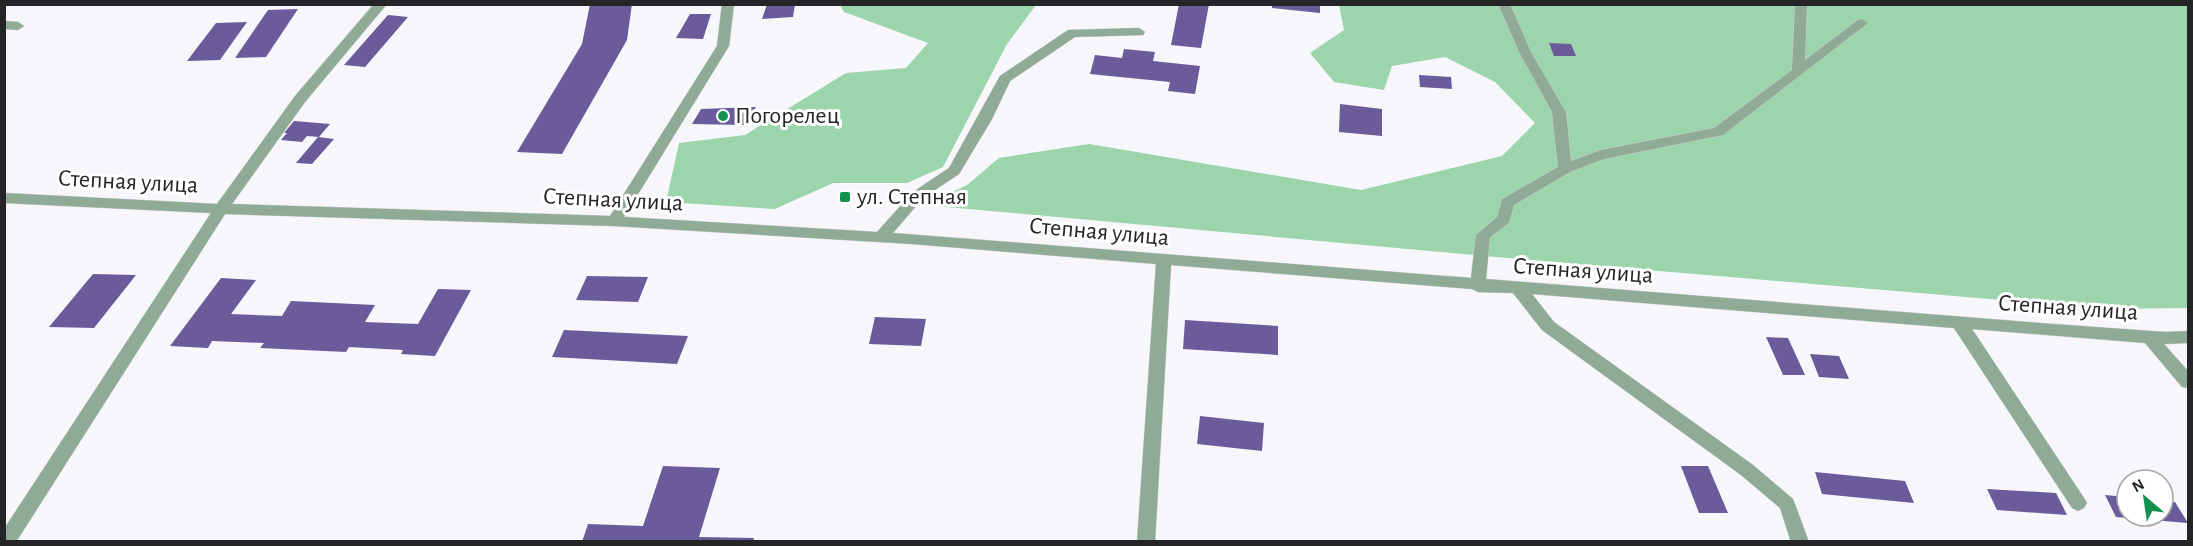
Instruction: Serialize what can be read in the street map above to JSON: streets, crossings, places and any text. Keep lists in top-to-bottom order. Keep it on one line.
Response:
{"streets":{"street":["Степная улица"]},"places":{"other":["Погорелец"],"transit":["ул. Степная"]},"north":"top left"}
